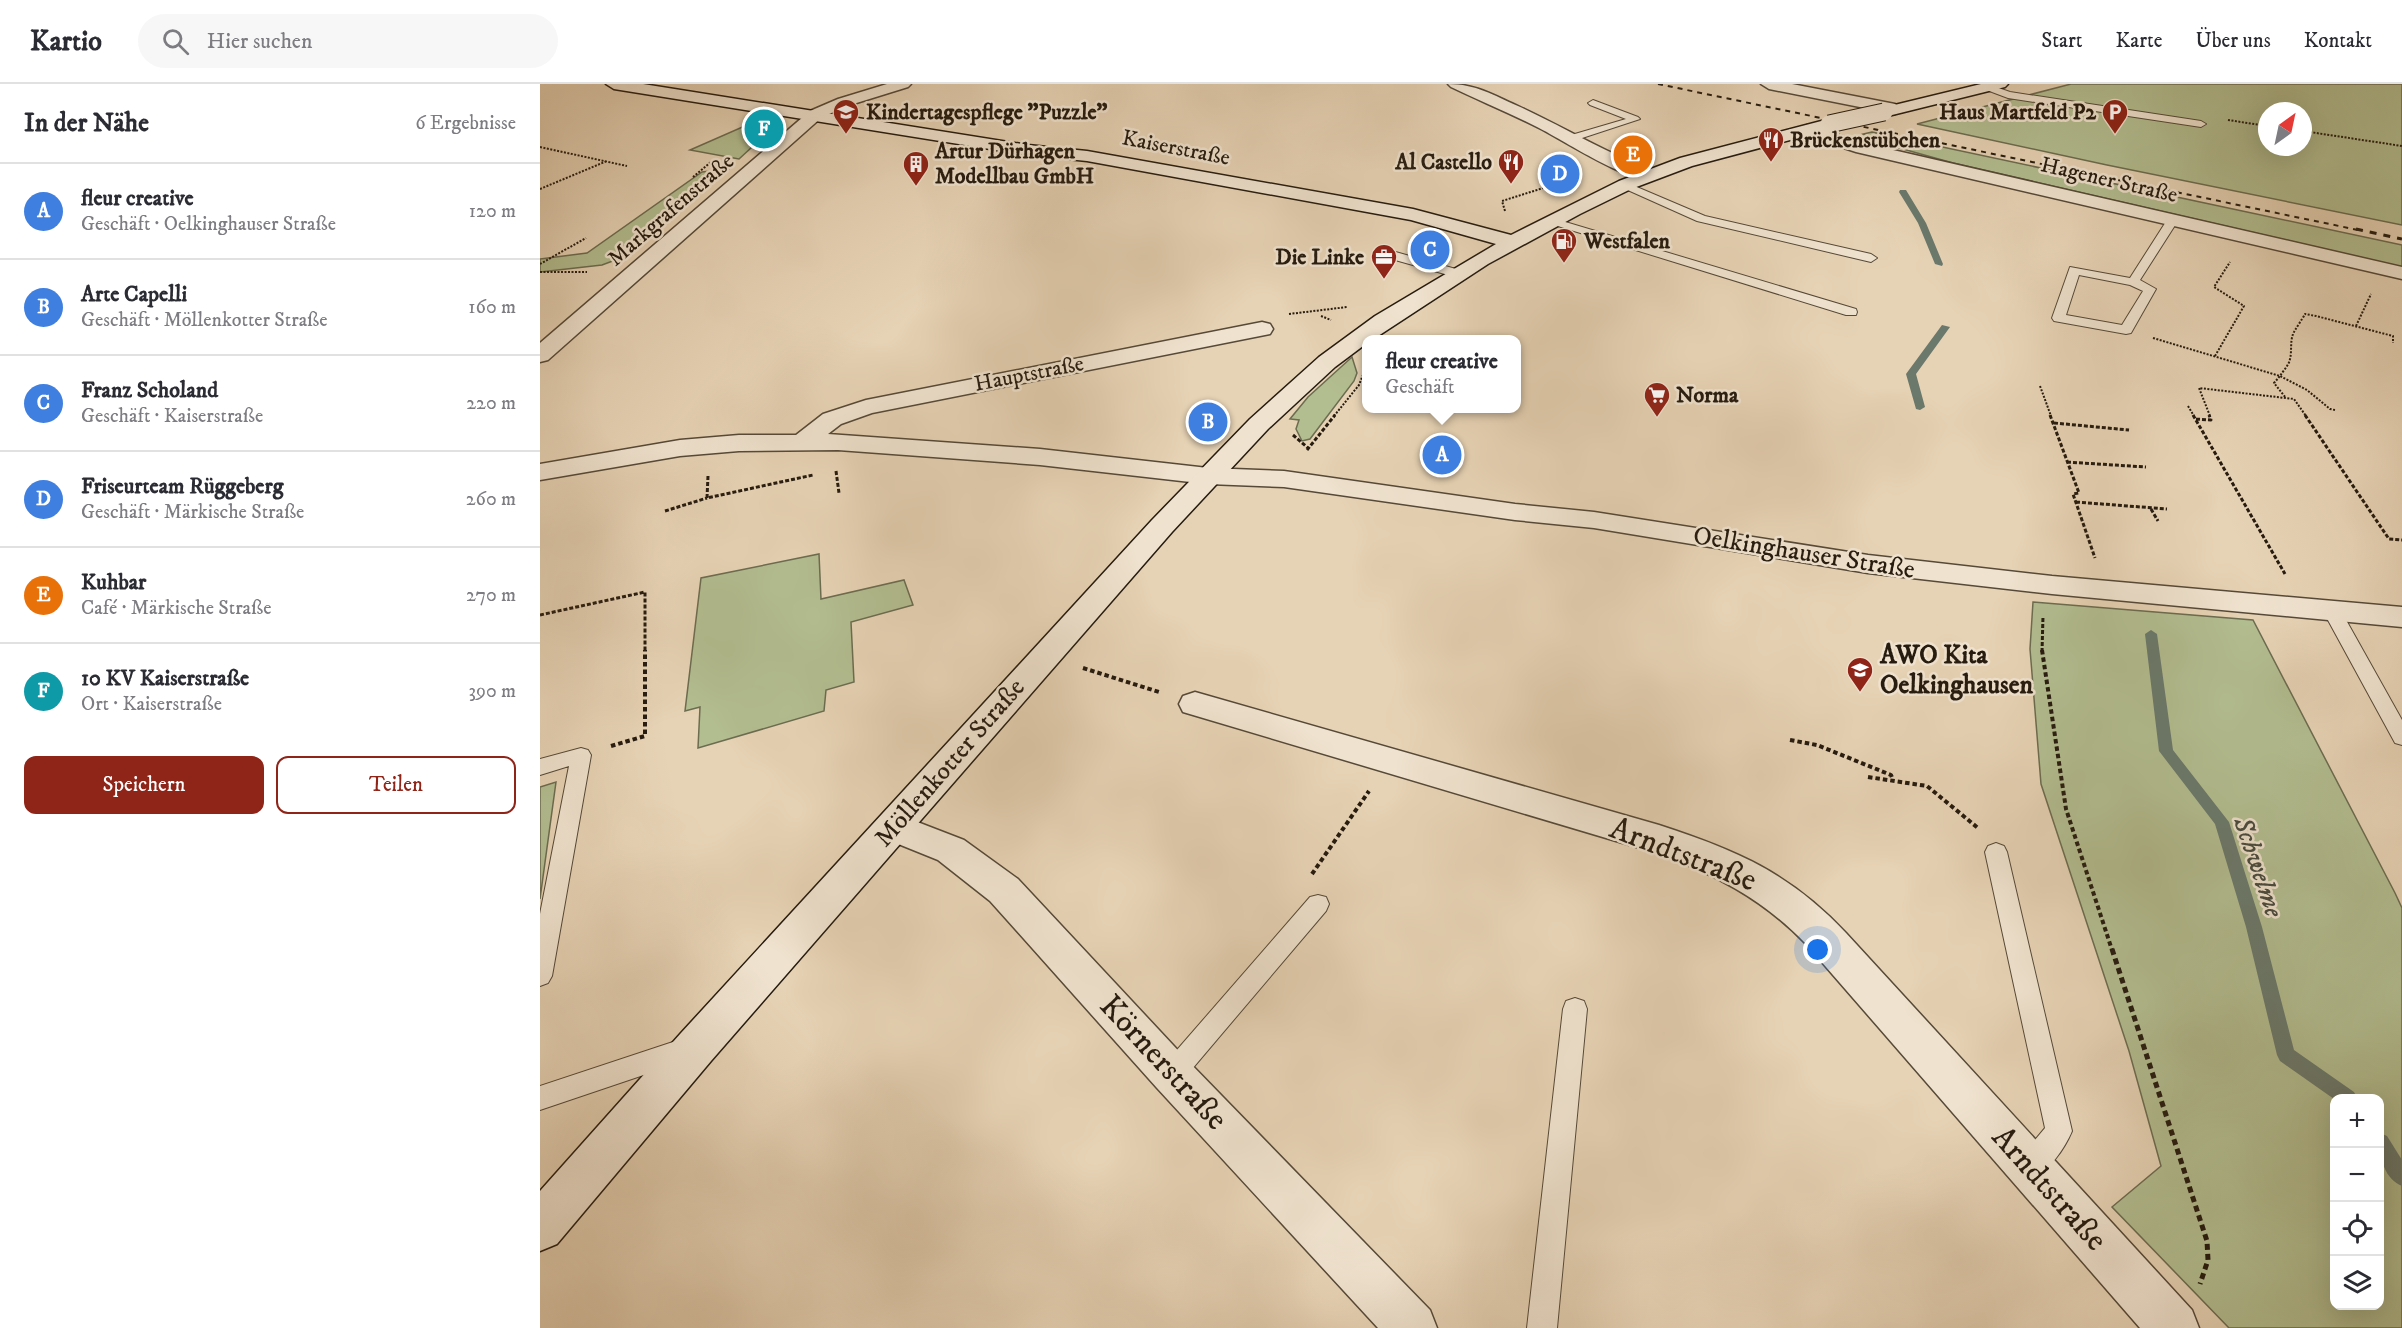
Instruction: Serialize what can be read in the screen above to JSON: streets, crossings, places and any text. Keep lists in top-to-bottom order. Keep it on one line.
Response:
{"streets":{"street":["Kaiserstraße","Hagener Straße","Markgrafenstraße","Hauptstraße","Oelkinghauser Straße","Möllenkotter Straße","Arndtstraße","Körnerstraße"]},"crossings":[["Kaiserstraße","Markgrafenstraße"],["Oelkinghauser Straße","Möllenkotter Straße"],["Möllenkotter Straße","Körnerstraße"]],"water":["Schwelme"],"places":{"school or university":["Kindertagespflege \"Puzzle\"","AWO Kita Oelkinghausen"],"parking":["Haus Martfeld P2"],"restaurant":["Brückenstübchen","Al Castello"],"building":["Artur Dürhagen Modellbau GmbH"],"fuel station":["Westfalen"],"office":["Die Linke"],"supermarket":["Norma"]},"north":"top right","page":{"header":"Kartio","search":"Hier suchen","nav":["Start","Karte","Über uns","Kontakt"],"heading":["In der Nähe","6 Ergebnisse"],"pins":["F","E","D","C","B","A"],"list":[{"mark":"A","name":"fleur creative","note":"Geschäft · Oelkinghauser Straße","value":"120 m"},{"mark":"B","name":"Arte Capelli","note":"Geschäft · Möllenkotter Straße","value":"160 m"},{"mark":"C","name":"Franz Scholand","note":"Geschäft · Kaiserstraße","value":"220 m"},{"mark":"D","name":"Friseurteam Rüggeberg","note":"Geschäft · Märkische Straße","value":"260 m"},{"mark":"E","name":"Kuhbar","note":"Café · Märkische Straße","value":"270 m"},{"mark":"F","name":"10 KV Kaiserstraße","note":"Ort · Kaiserstraße","value":"390 m"}],"popup":["fleur creative","Geschäft"],"buttons":["Speichern","Teilen"],"map_buttons":["+","−"]}}
